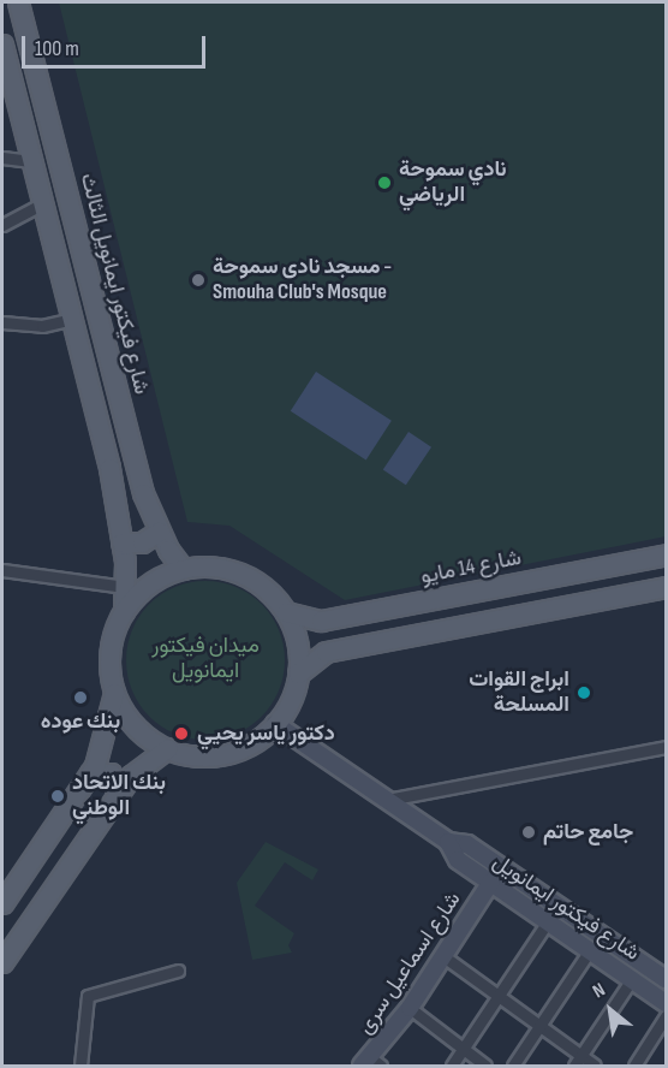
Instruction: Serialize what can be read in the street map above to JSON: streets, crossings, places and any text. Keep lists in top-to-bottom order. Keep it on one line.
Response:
{"streets":{"main road":["شارع فيكتور ايمانويل الثالث","شارع 14 مايو","شارع فيكتور ايمانويل","شارع اسماعيل سرى"]},"crossings":[["شارع فيكتور ايمانويل الثالث","شارع 14 مايو"],["شارع فيكتور ايمانويل الثالث","شارع فيكتور ايمانويل"],["شارع 14 مايو","شارع فيكتور ايمانويل"],["شارع فيكتور ايمانويل","شارع اسماعيل سرى"]],"parks":["ميدان فيكتور ايمانويل"],"places":["نادي سموحة الرياضي","مسجد نادى سموحة - Smouha Club's Mosque","ابراج القوات المسلحة","بنك عوده","دكتور ياسر يحيي","بنك الاتحاد الوطني","جامع حاتم"],"scale_bar":"100 m","north":"top left"}
